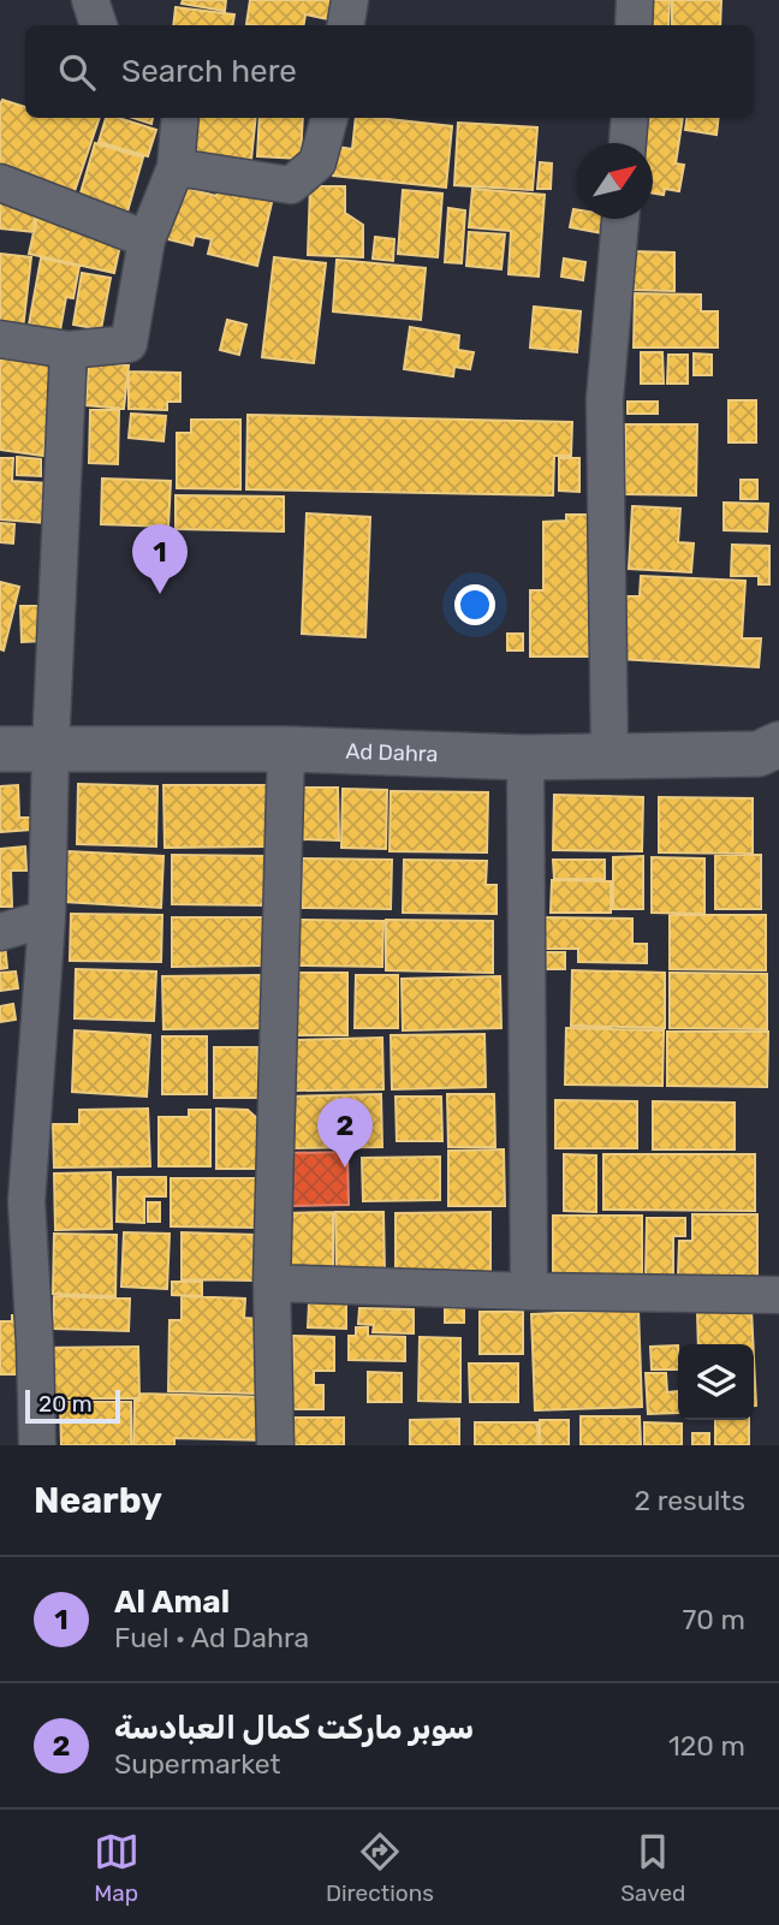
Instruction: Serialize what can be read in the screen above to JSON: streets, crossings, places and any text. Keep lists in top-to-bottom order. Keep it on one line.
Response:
{"streets":{"street":["Ad Dahra"]},"scale_bar":"20 m","north":"top right","page":{"search":"Search here","pins":["1","2"],"scale":"20 m","heading":["Nearby","2 results"],"list":[{"mark":"1","name":"Al Amal","note":"Fuel · Ad Dahra","value":"70 m"},{"mark":"2","name":"سوبر ماركت كمال العبادسة","note":"Supermarket","value":"120 m"}],"nav":["Map","Directions","Saved"]}}
